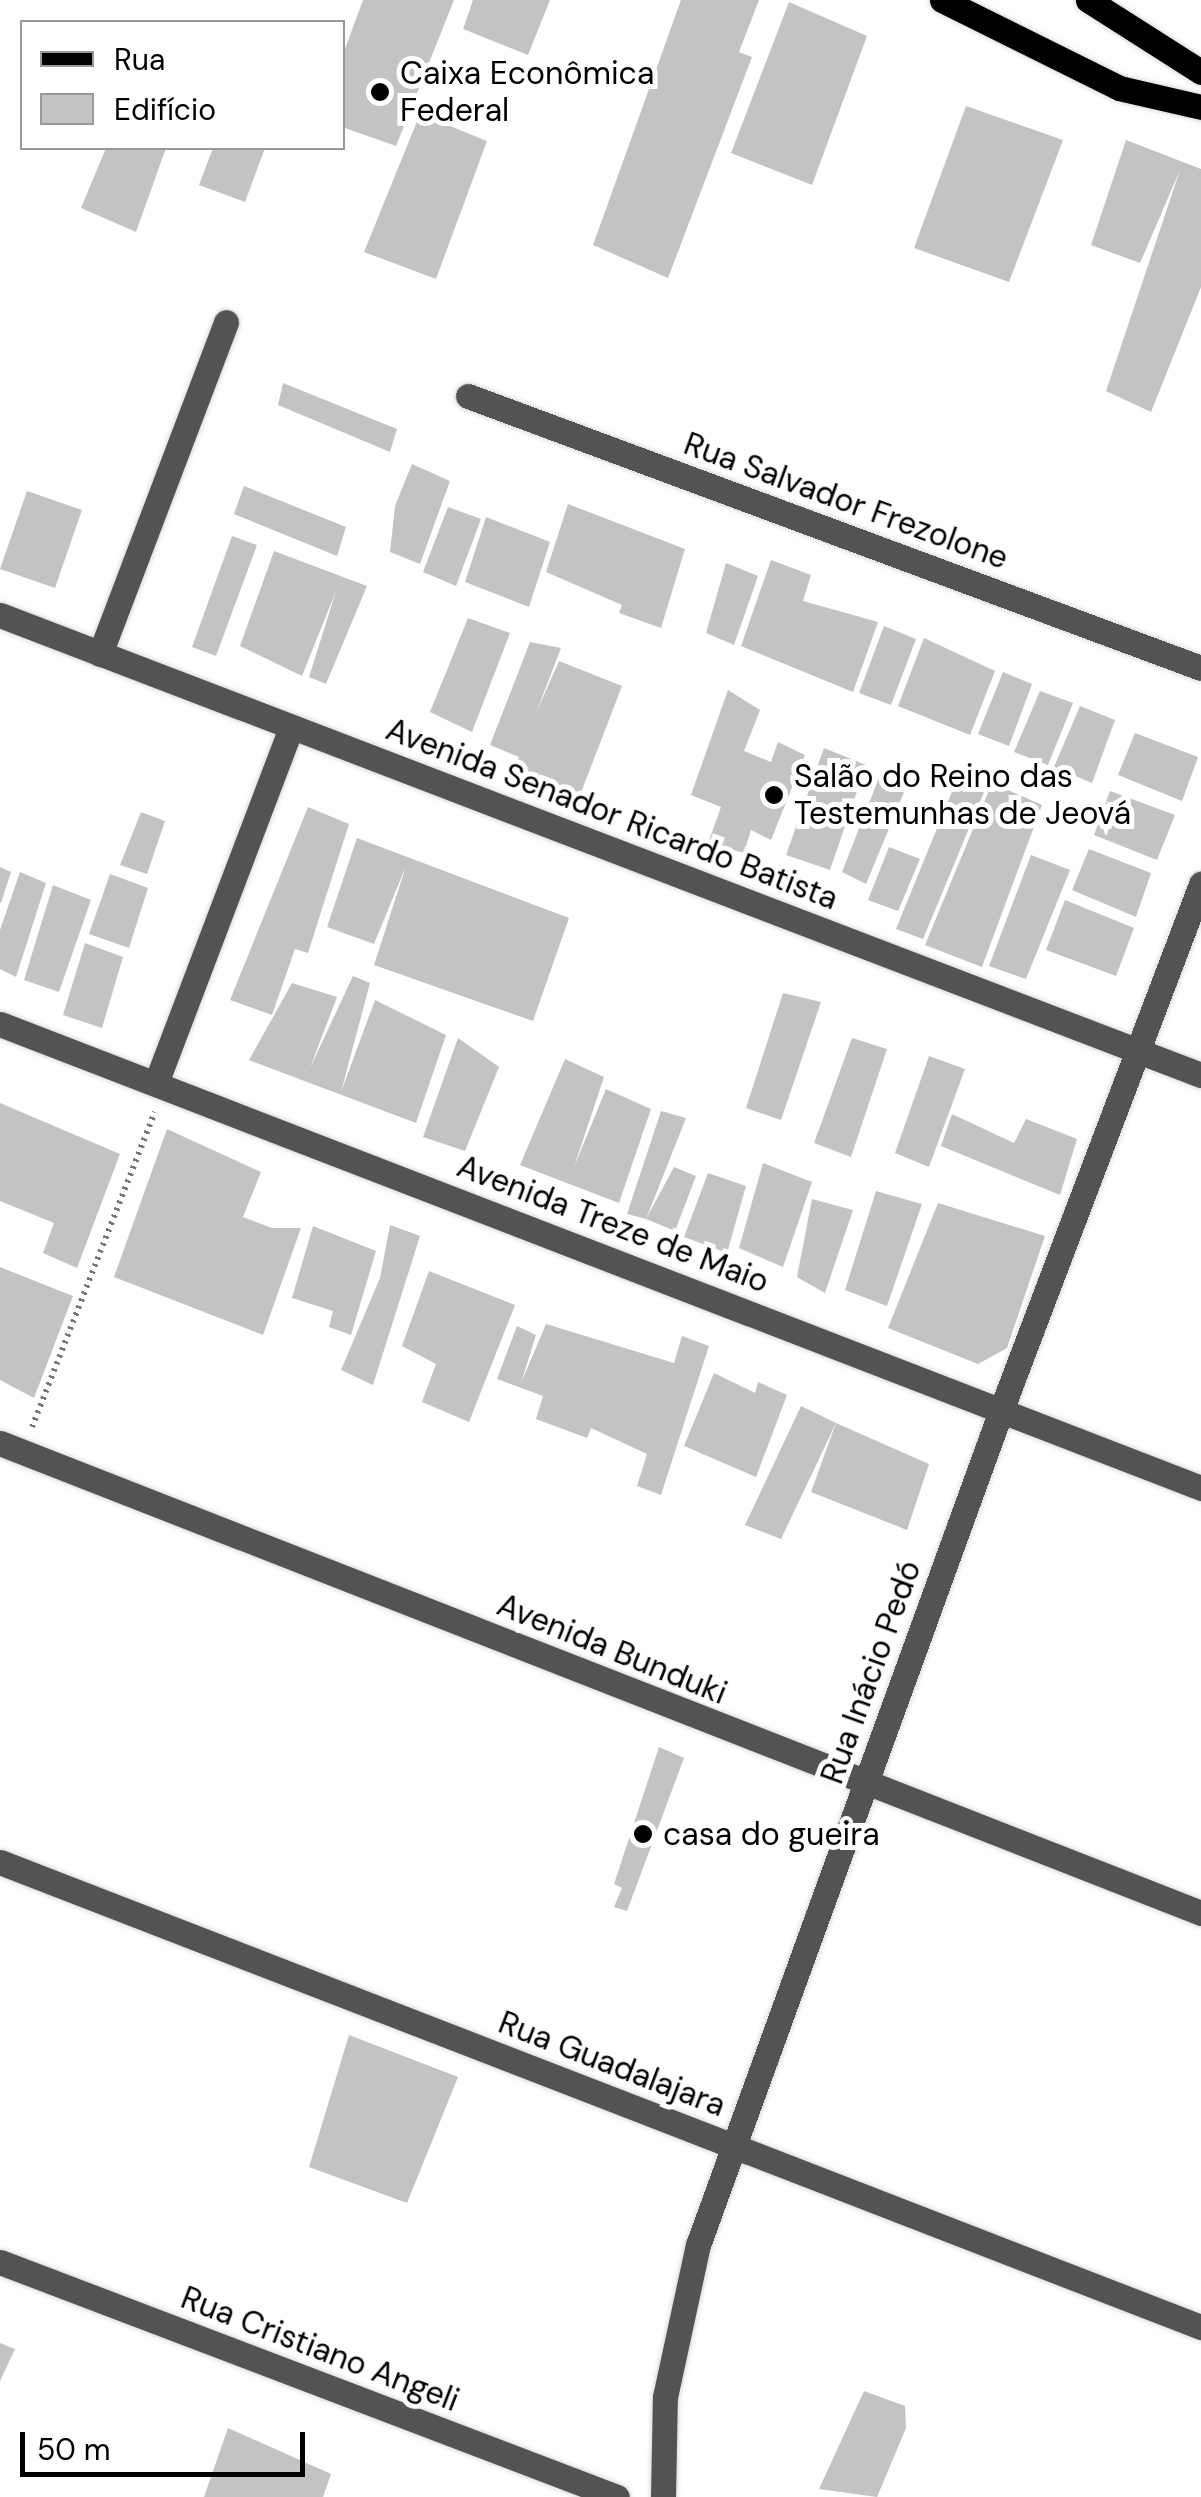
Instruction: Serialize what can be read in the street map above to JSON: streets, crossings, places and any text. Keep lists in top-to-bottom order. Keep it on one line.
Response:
{"streets":{"street":["Rua Salvador Frezolone","Avenida Senador Ricardo Batista","Avenida Treze de Maio","Avenida Bunduki","Rua Inácio Pedó","Rua Guadalajara","Rua Cristiano Angeli"]},"crossings":[["Avenida Senador Ricardo Batista","Rua Inácio Pedó"],["Avenida Treze de Maio","Rua Inácio Pedó"],["Avenida Bunduki","Rua Inácio Pedó"],["Rua Inácio Pedó","Rua Guadalajara"]],"places":["Caixa Econômica Federal","Salão do Reino das Testemunhas de Jeová","casa do gueira"],"legend":["Rua","Edifício"],"scale_bar":"50 m"}
